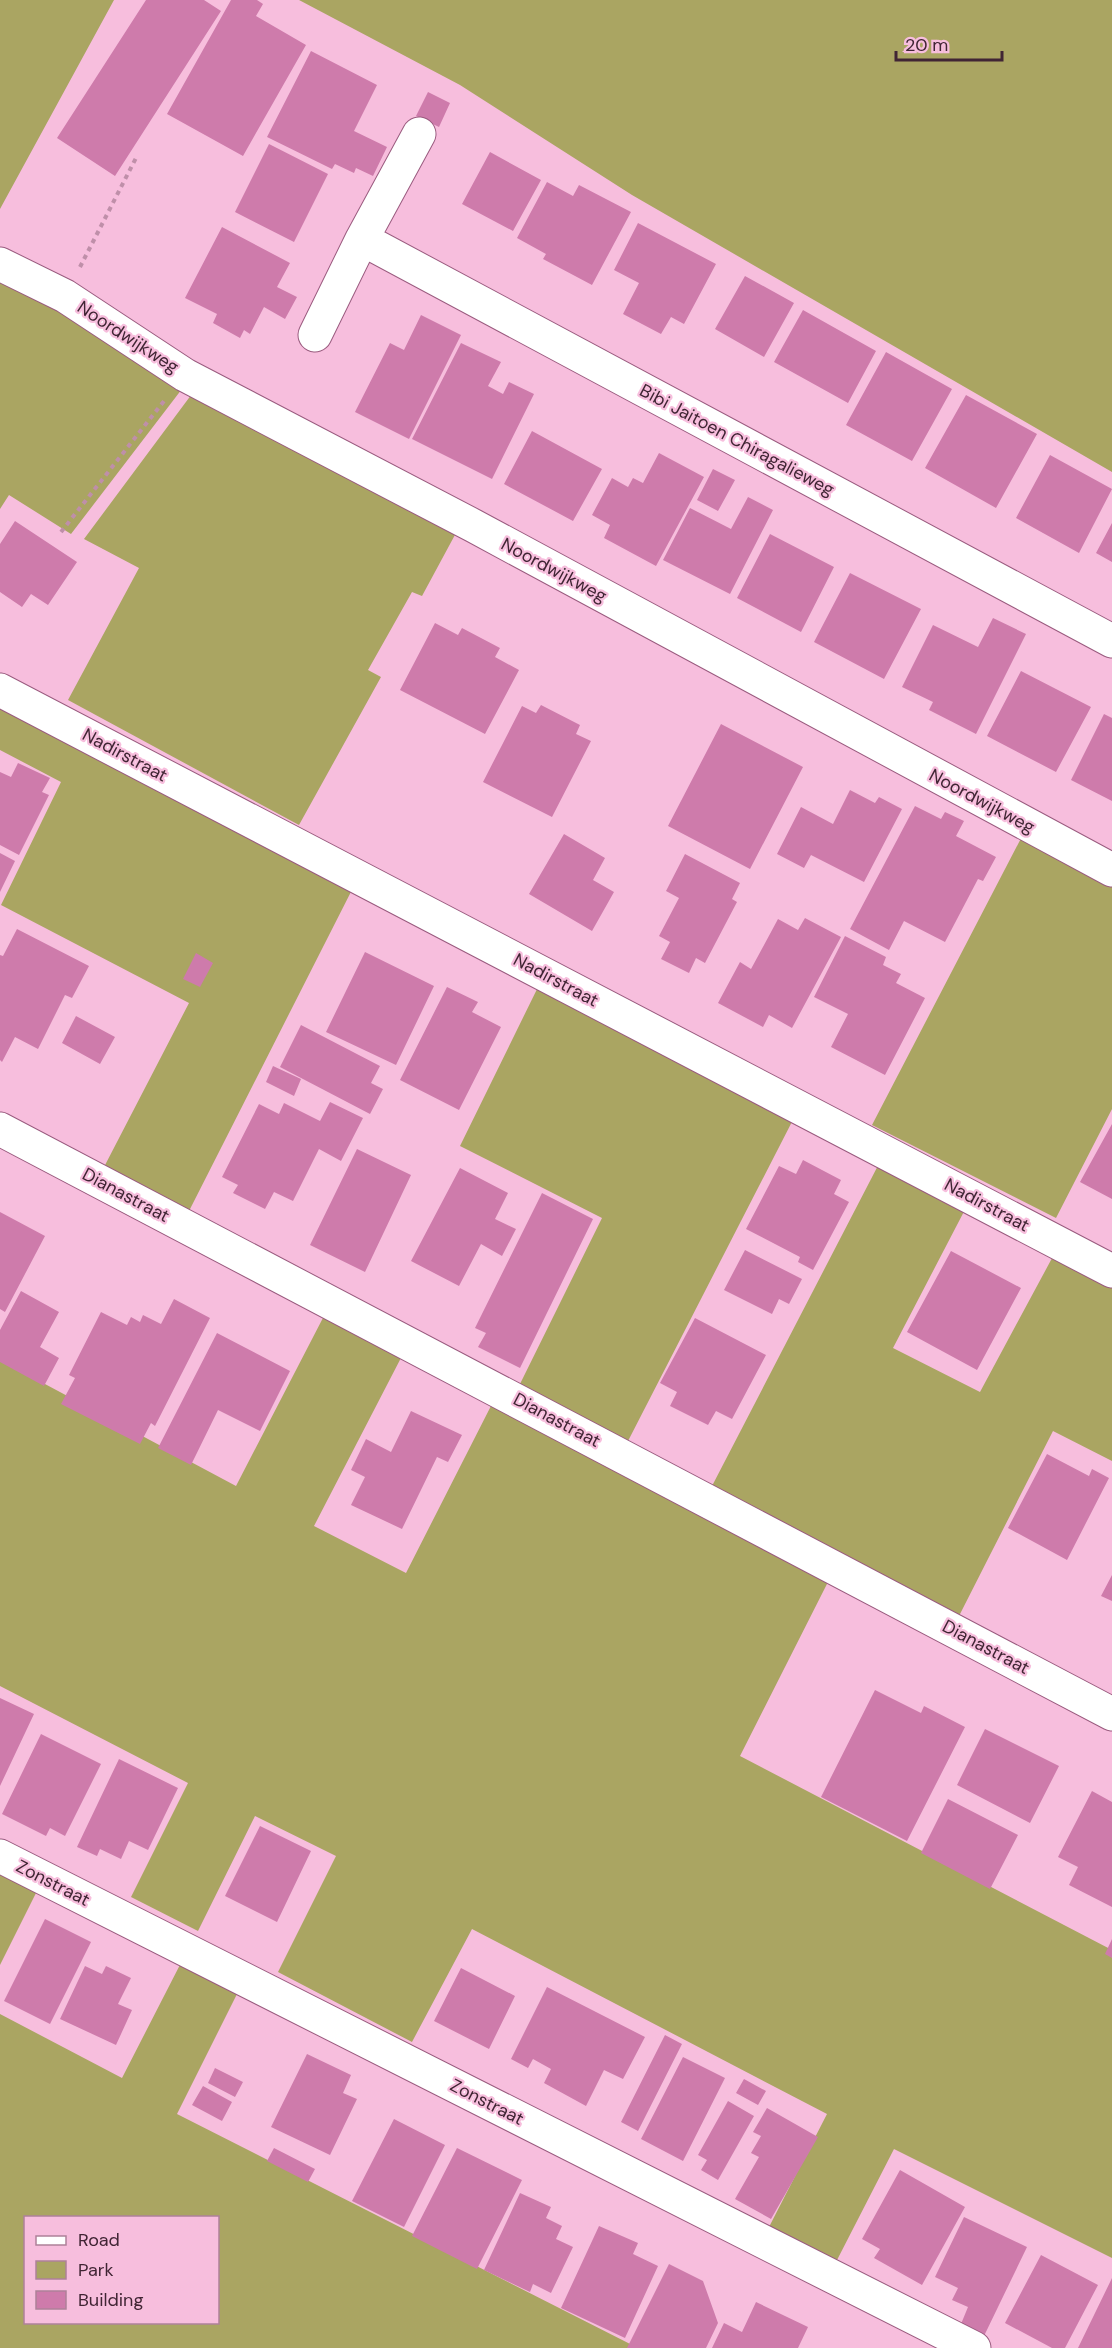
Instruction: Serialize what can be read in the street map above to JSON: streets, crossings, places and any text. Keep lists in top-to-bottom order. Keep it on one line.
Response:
{"streets":{"street":["Noordwijkweg","Bibi Jaitoen Chiragalieweg","Nadirstraat","Dianastraat","Zonstraat"]},"legend":["Road","Park","Building"],"scale_bar":"20 m"}
